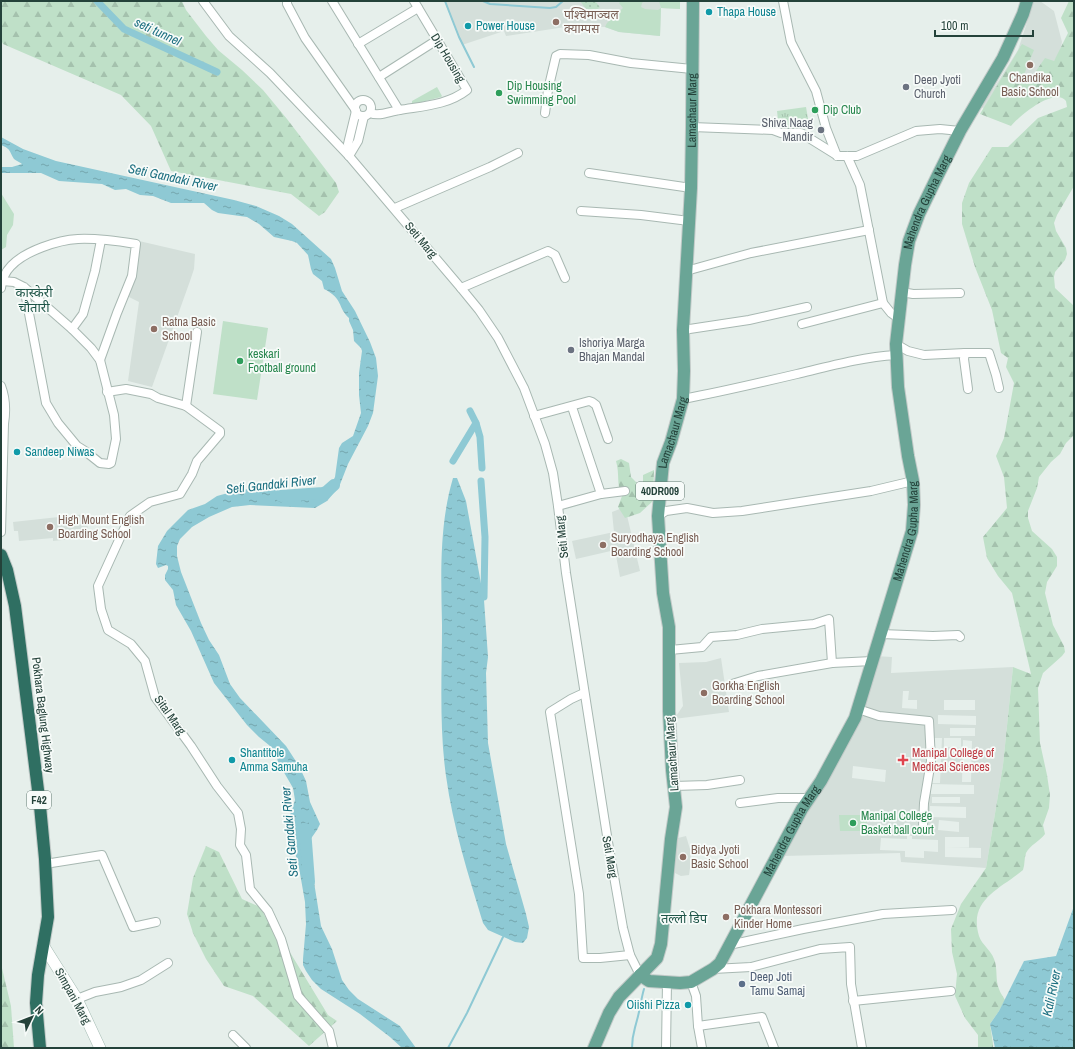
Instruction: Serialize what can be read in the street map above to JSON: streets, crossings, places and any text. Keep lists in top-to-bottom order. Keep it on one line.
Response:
{"streets":{"highway":["Pokhara Baglung Highway","F42"],"main road":["Lamachaur Marg","Mahendra Gupha Marg","40DR009","Simpani Marg"],"street":["Dip Housing","Seti Marg","Sital Marg"]},"crossings":[["Lamachaur Marg","Seti Marg"],["Pokhara Baglung Highway","Simpani Marg"]],"districts":["कास्केरी चौतारी","तल्लो डिप"],"water":["seti tunnel","Seti Gandaki River","Kali River"],"places":{"other":["Thapa House","पश्‍चिमाञ्‍चल क्याम्पस","Power House","Chandika Basic School","Deep Jyoti Church","Dip Housing Swimming Pool","Dip Club","Shiva Naag Mandir","Ratna Basic School","Ishoriya Marga Bhajan Mandal","keskari Football ground","Sandeep Niwas","High Mount English Boarding School","Suryodhaya English Boarding School","Gorkha English Boarding School","Shantitole Amma Samuha","Manipal College Basket ball court","Bidya Jyoti Basic School","Pokhara Montessori Kinder Home","Deep Joti Tamu Samaj","Oiishi Pizza"],"health":["Manipal College of Medical Sciences"]},"scale_bar":"100 m","north":"top right"}
